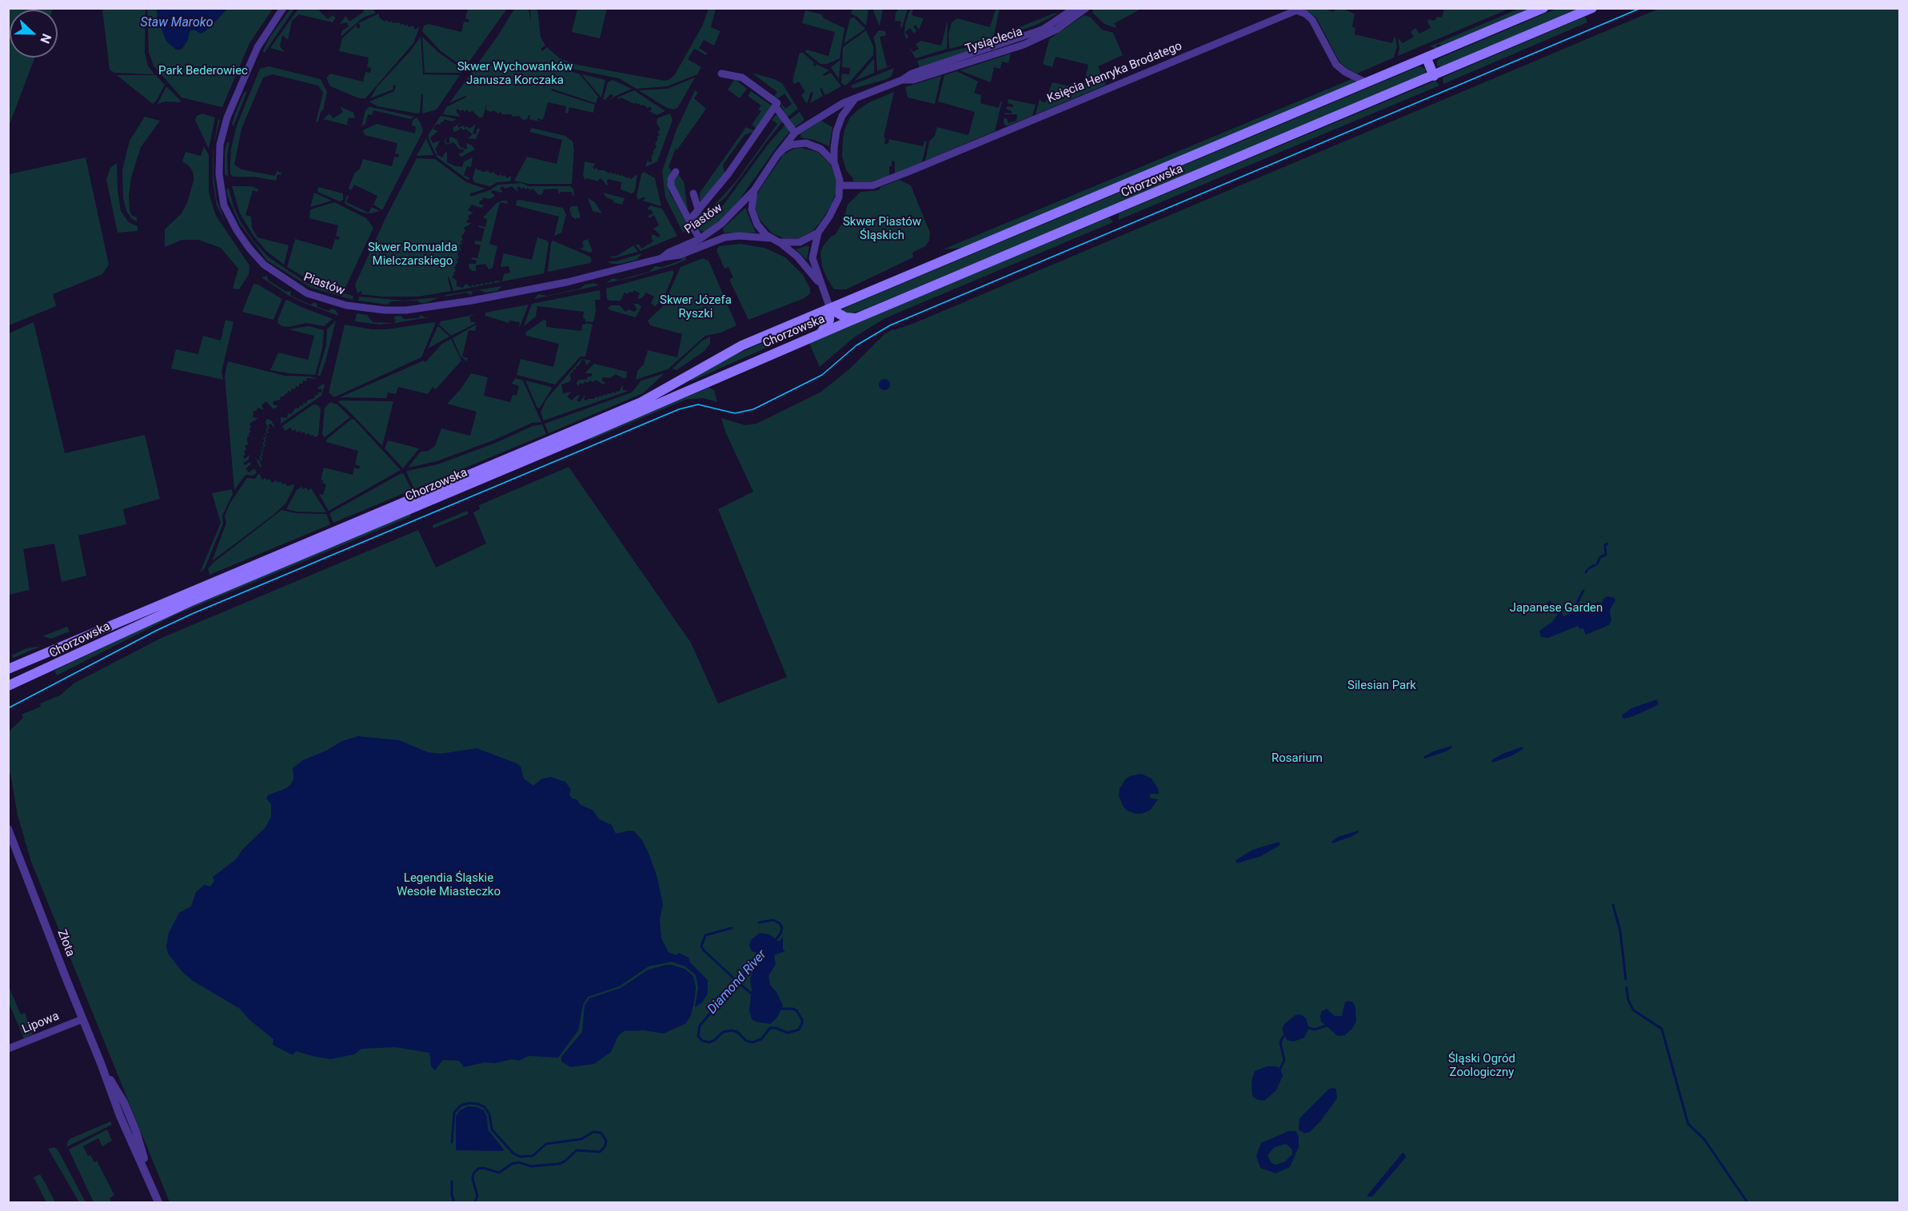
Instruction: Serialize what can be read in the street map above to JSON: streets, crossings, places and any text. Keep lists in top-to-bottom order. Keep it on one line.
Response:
{"streets":{"main road":["Chorzowska"],"street":["Tysiąclecia","Księcia Henryka Brodatego","Piastów","Złota","Lipowa"]},"crossings":[["Tysiąclecia","Księcia Henryka Brodatego"],["Tysiąclecia","Piastów"],["Księcia Henryka Brodatego","Chorzowska"],["Księcia Henryka Brodatego","Piastów"],["Złota","Lipowa"]],"water":["Staw Maroko","Diamond River"],"parks":["Skwer Wychowanków Janusza Korczaka","Park Bederowiec","Skwer Piastów Śląskich","Skwer Romualda Mielczarskiego","Skwer Józefa Ryszki","Japanese Garden","Silesian Park","Rosarium","Legendia Śląskie Wesołe Miasteczko","Śląski Ogród Zoologiczny"],"north":"right"}
